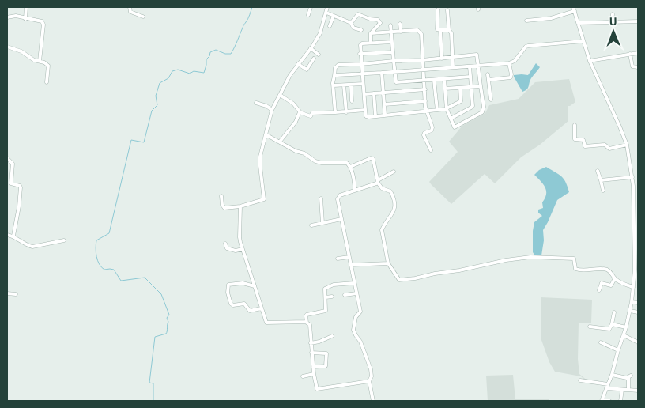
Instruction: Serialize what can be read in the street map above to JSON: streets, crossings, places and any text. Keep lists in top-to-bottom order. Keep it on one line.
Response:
{"north":"top"}
